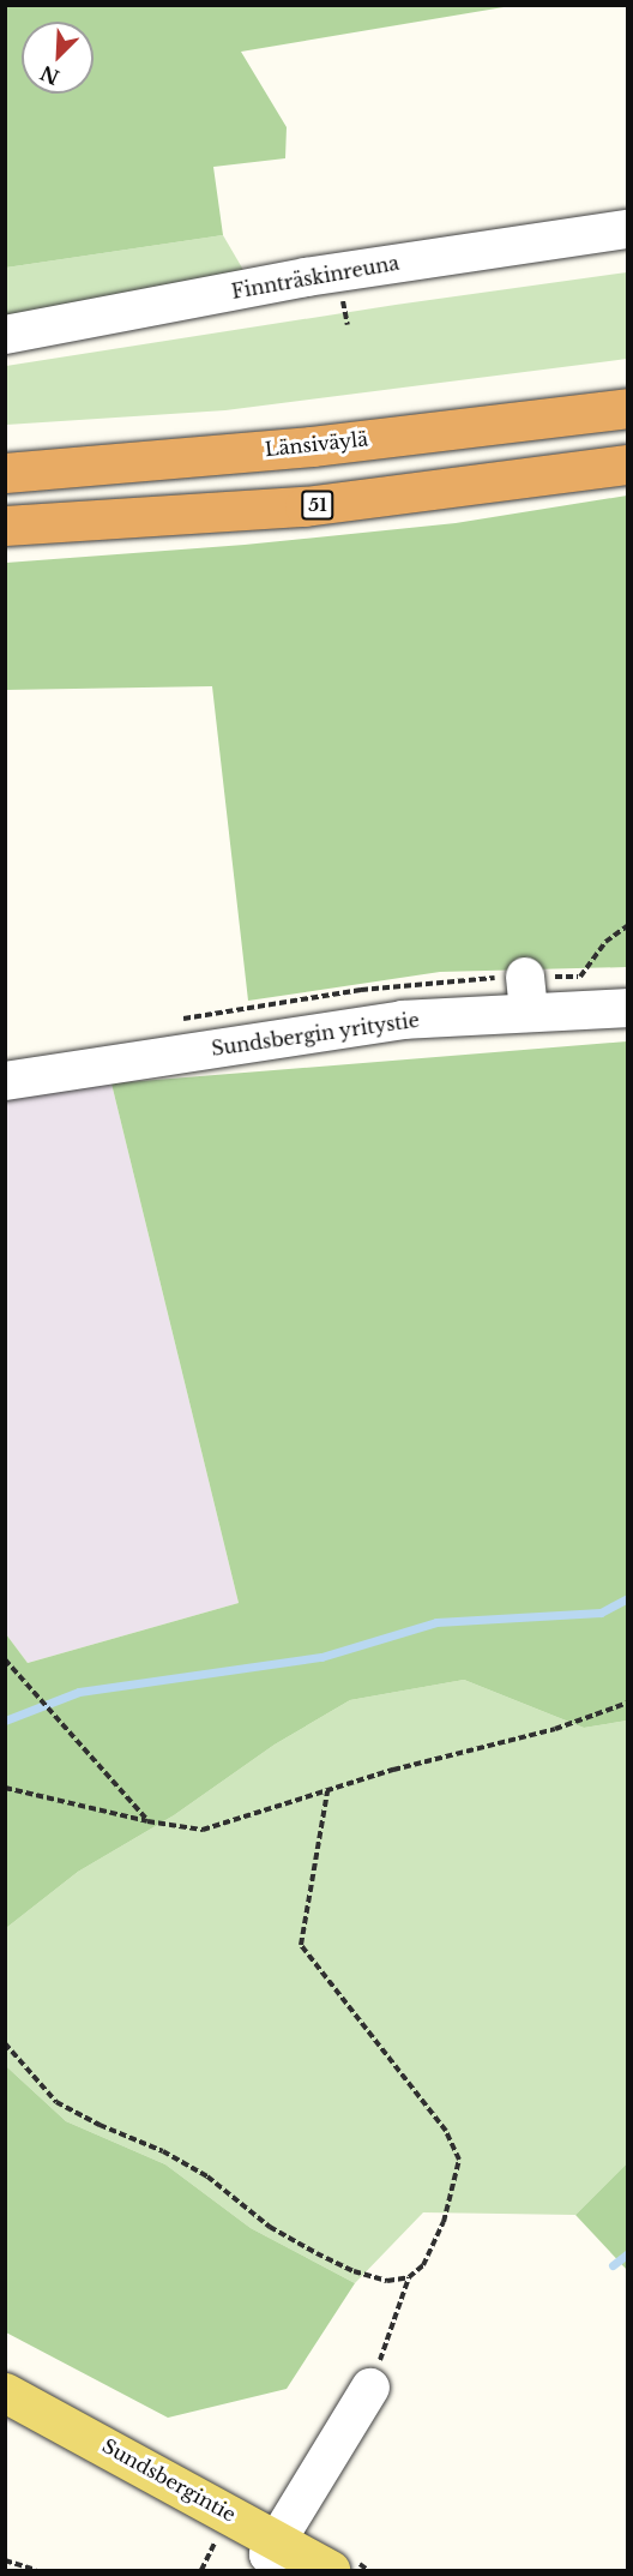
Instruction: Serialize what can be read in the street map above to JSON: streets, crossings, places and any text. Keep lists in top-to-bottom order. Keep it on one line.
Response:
{"streets":{"highway":["Länsiväylä","51"],"main road":["Sundsbergintie"],"street":["Finnträskinreuna","Sundsbergin yritystie"]},"north":"bottom left"}
